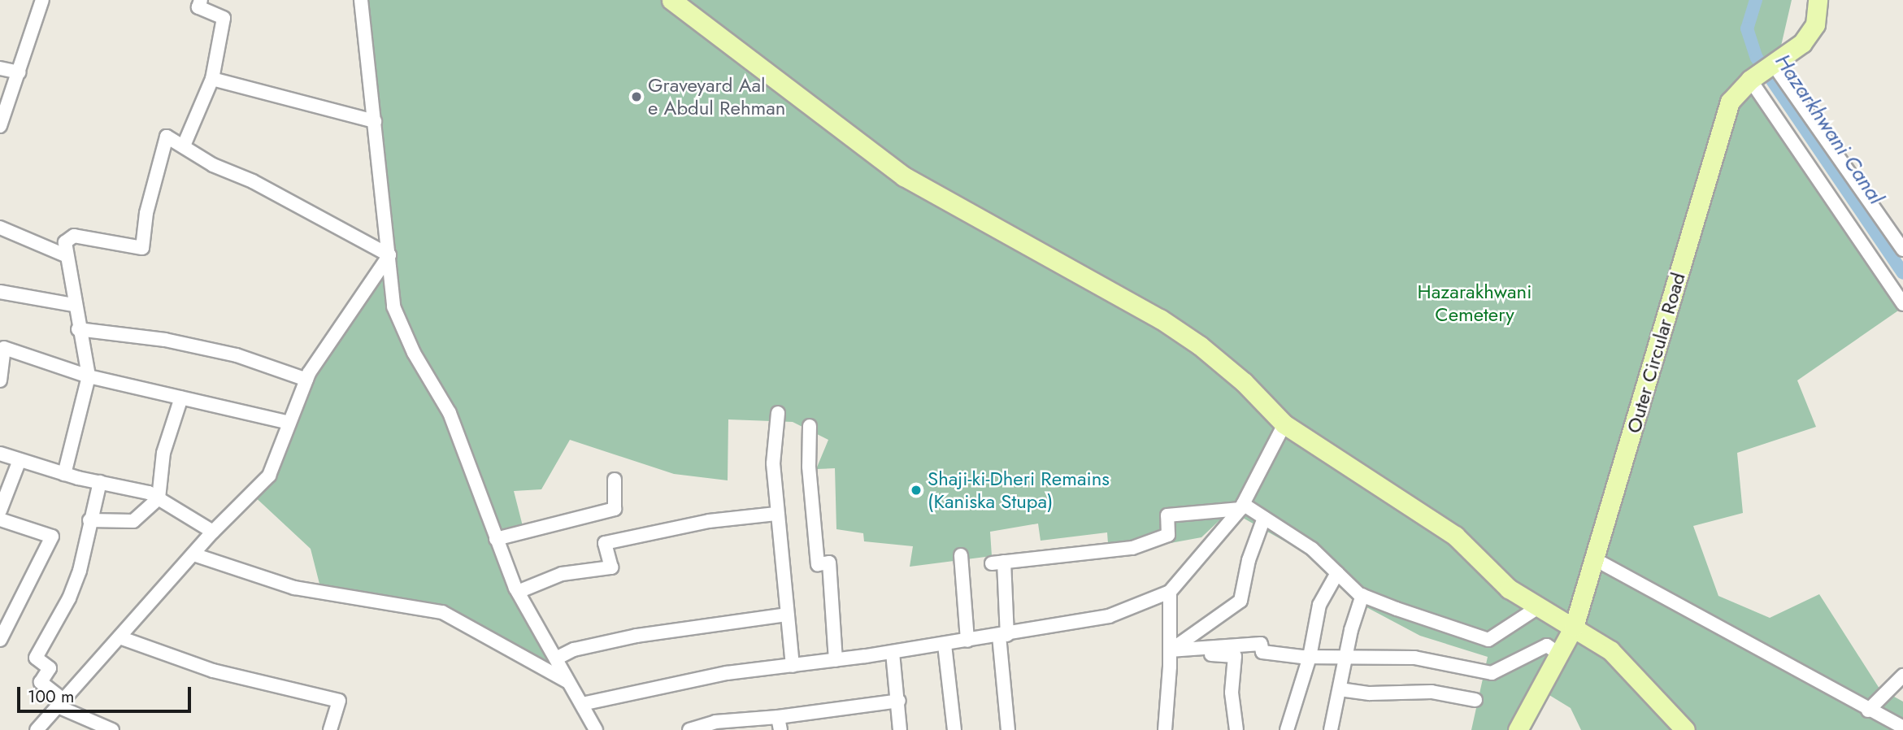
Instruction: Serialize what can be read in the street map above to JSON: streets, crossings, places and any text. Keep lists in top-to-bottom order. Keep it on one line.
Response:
{"streets":{"main road":["Outer Circular Road"]},"water":["Hazarkhwani Canal"],"parks":["Hazarakhwani Cemetery"],"places":["Graveyard Aal e Abdul Rehman","Shaji-ki-Dheri Remains (Kaniska Stupa)"],"scale_bar":"100 m"}
